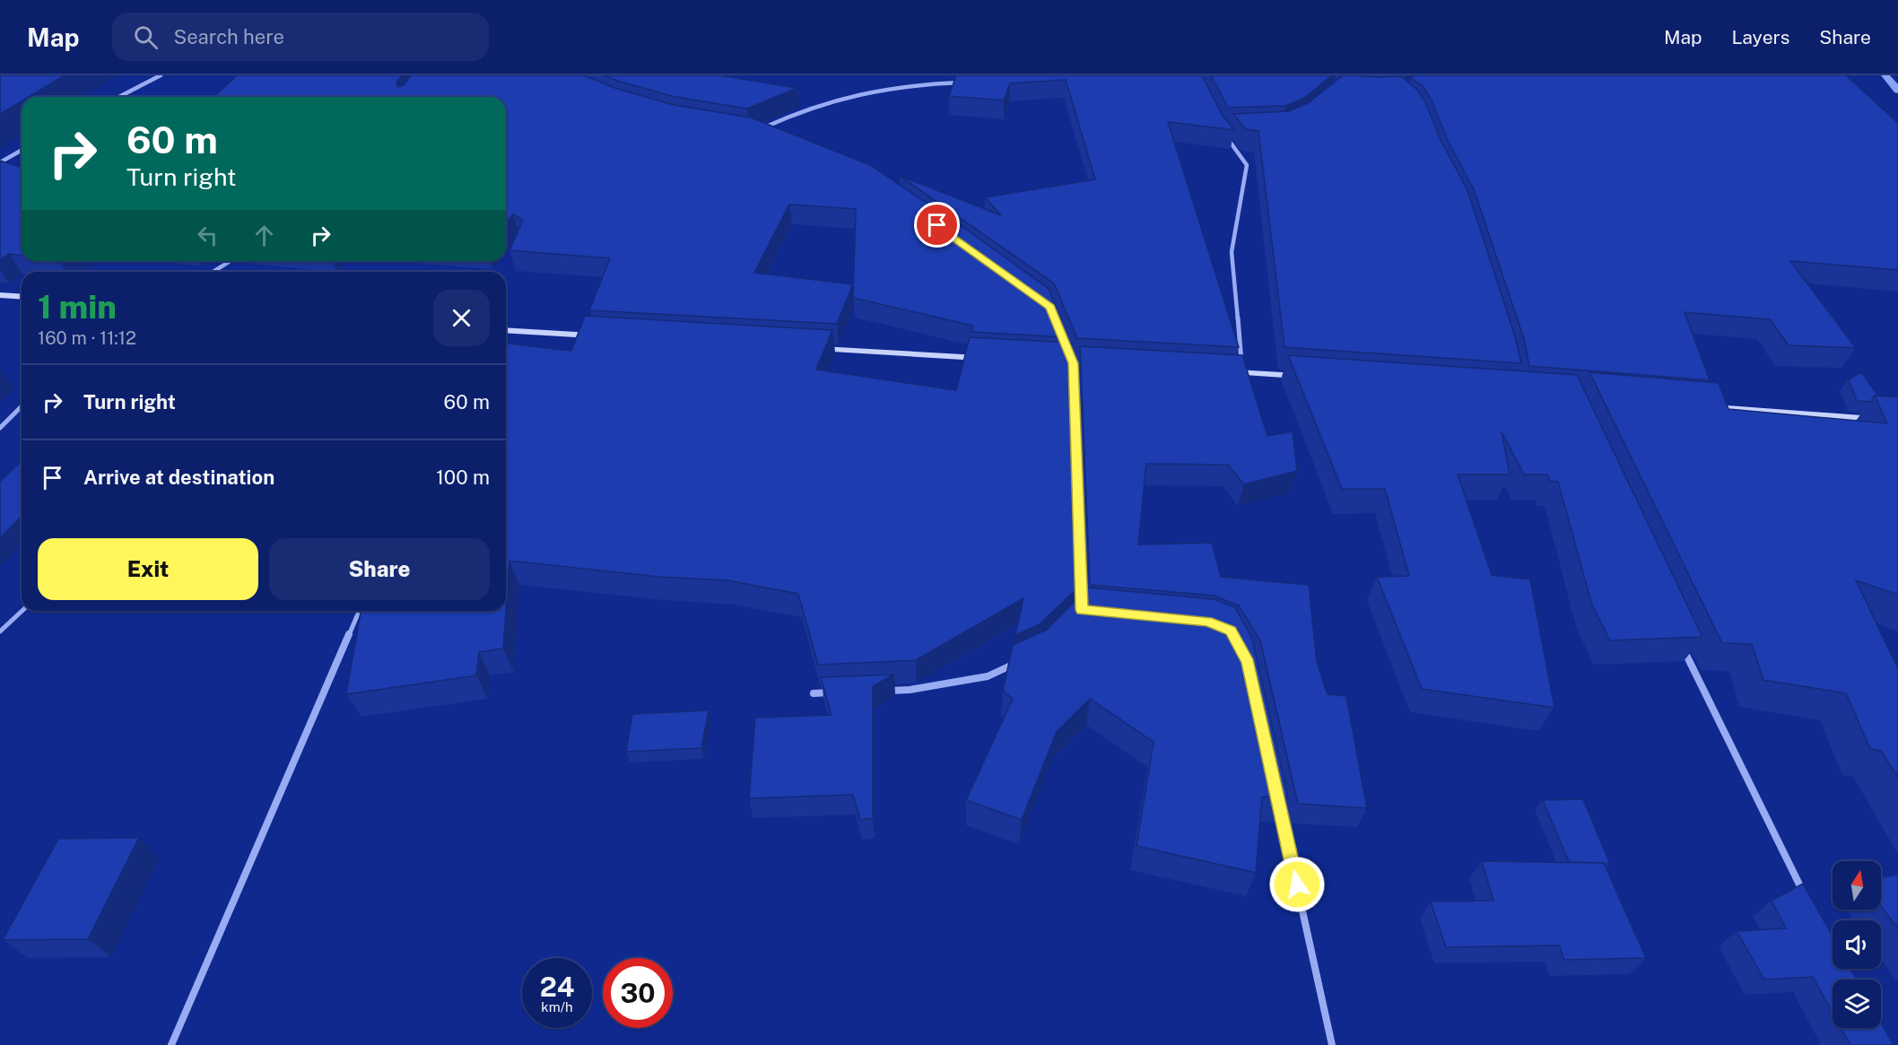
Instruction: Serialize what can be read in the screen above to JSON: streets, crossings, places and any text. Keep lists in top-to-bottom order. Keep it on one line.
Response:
{"north":"top","page":{"header":"Map","search":"Search here","nav":["Map","Layers","Share"],"turn":["60 m","Turn right"],"heading":["1 min","160 m · 11:12"],"list":[{"name":"Turn right","value":"60 m"},{"name":"Arrive at destination","value":"100 m"}],"buttons":["Exit","Share"],"speed":"24 km/h","limit":"30"}}
